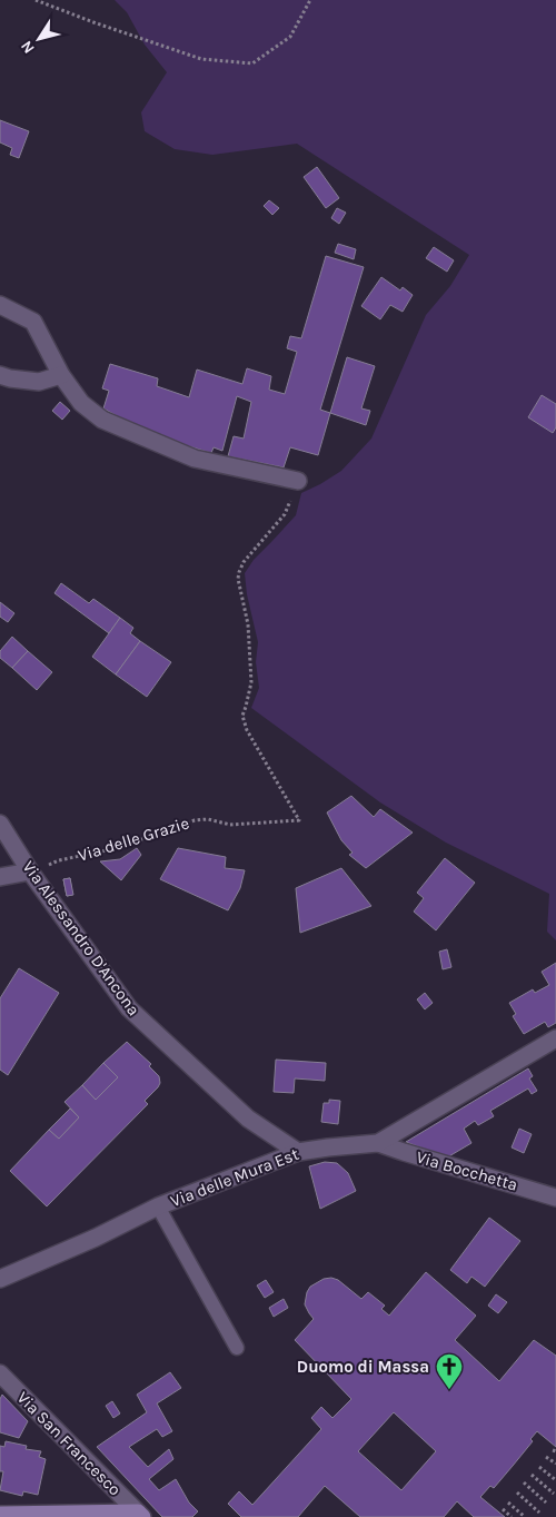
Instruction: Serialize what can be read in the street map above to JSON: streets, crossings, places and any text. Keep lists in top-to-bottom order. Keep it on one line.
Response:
{"streets":{"street":["Via Alessandro D'Ancona","Via Bocchetta","Via delle Mura Est","Via San Francesco"],"path":["Via delle Grazie"]},"crossings":[["Via delle Grazie","Via Alessandro D'Ancona"],["Via Alessandro D'Ancona","Via delle Mura Est"],["Via Bocchetta","Via delle Mura Est"]],"places":{"church":["Duomo di Massa"]},"north":"bottom left"}
